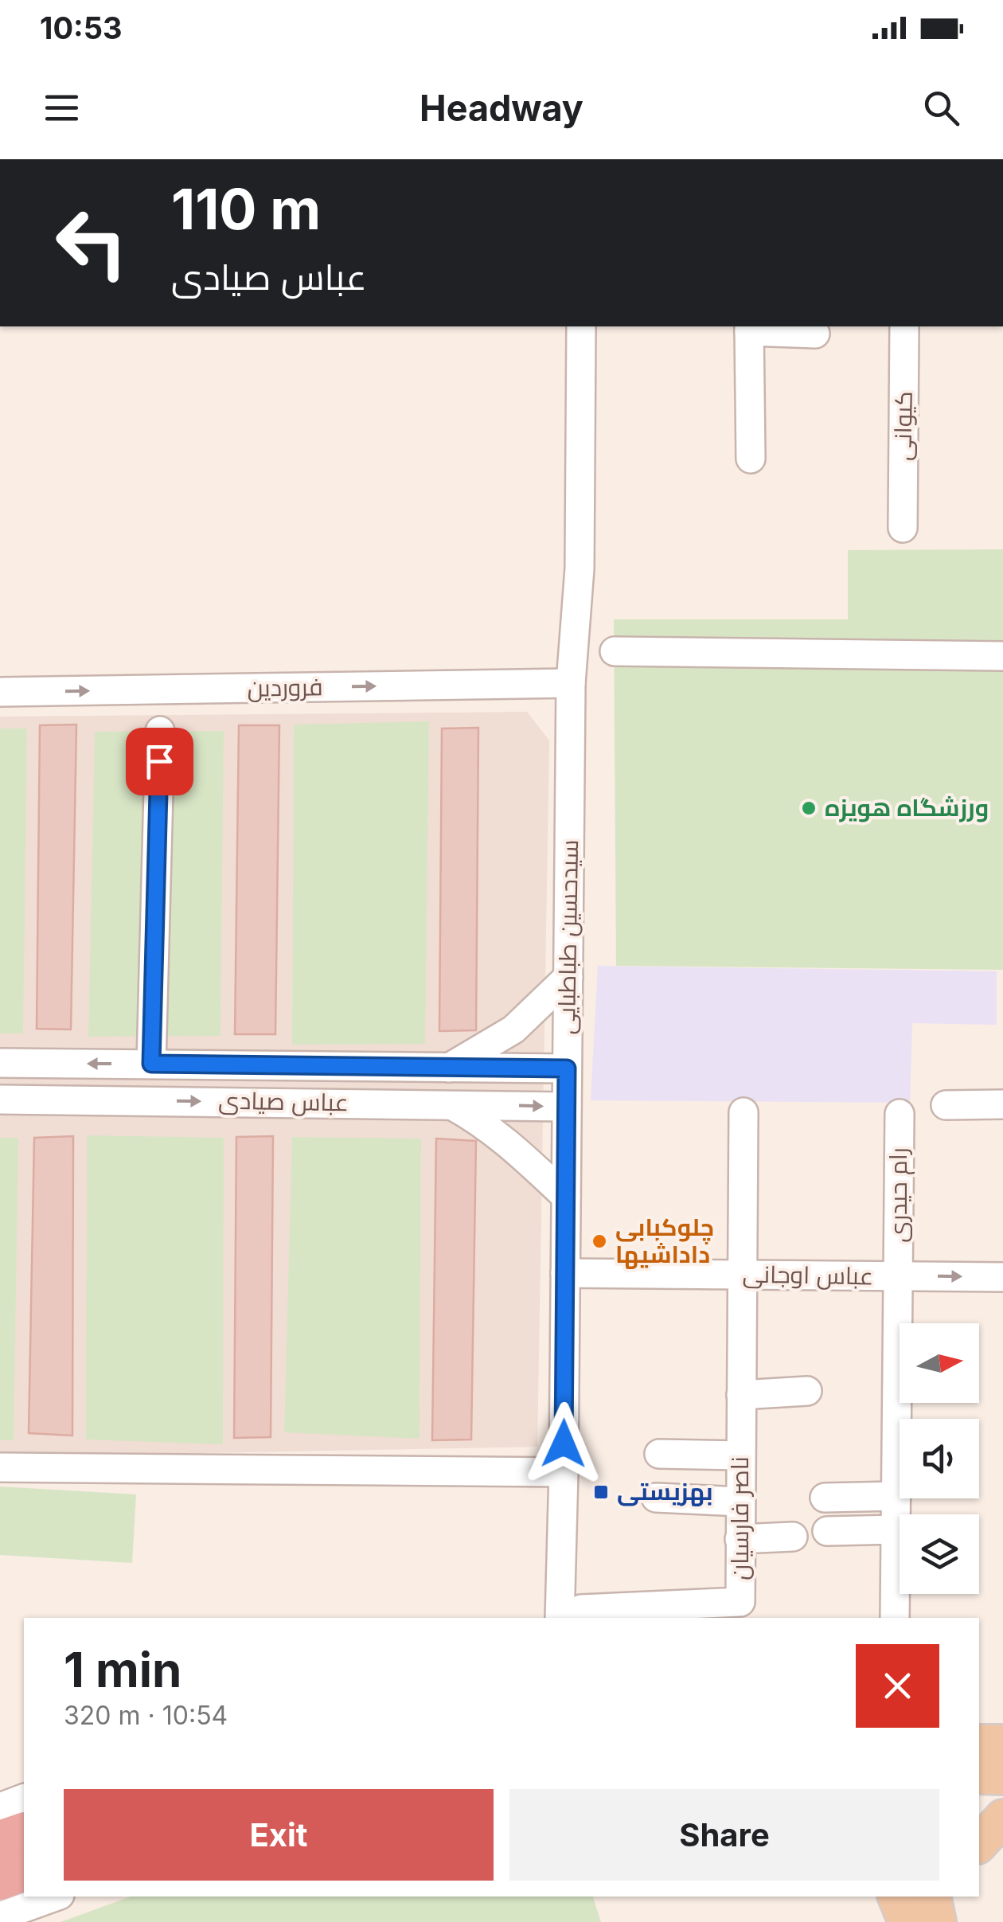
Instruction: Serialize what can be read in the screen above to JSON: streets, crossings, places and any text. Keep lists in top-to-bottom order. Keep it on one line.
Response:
{"streets":{"street":["کیوانی","فروردین","سیدحسین طباطبایی","عباس صیادی","رام حیدری","عباس اوجانی","ناصر فارسیان"]},"crossings":[["فروردین","سیدحسین طباطبایی"],["سیدحسین طباطبایی","عباس صیادی"],["سیدحسین طباطبایی","عباس اوجانی"],["سیدحسین طباطبایی","ناصر فارسیان"],["رام حیدری","عباس اوجانی"],["عباس اوجانی","ناصر فارسیان"]],"one_way":["فروردین"],"places":{"other":["ورزشگاه هویزه","چلوکبابی داداشیها"],"transit":["بهزیستی"]},"north":"right","page":{"status":"10:53","header":"Headway","turn":["110 m","عباس صیادی"],"heading":["1 min","320 m · 10:54"],"buttons":["Exit","Share"]}}
